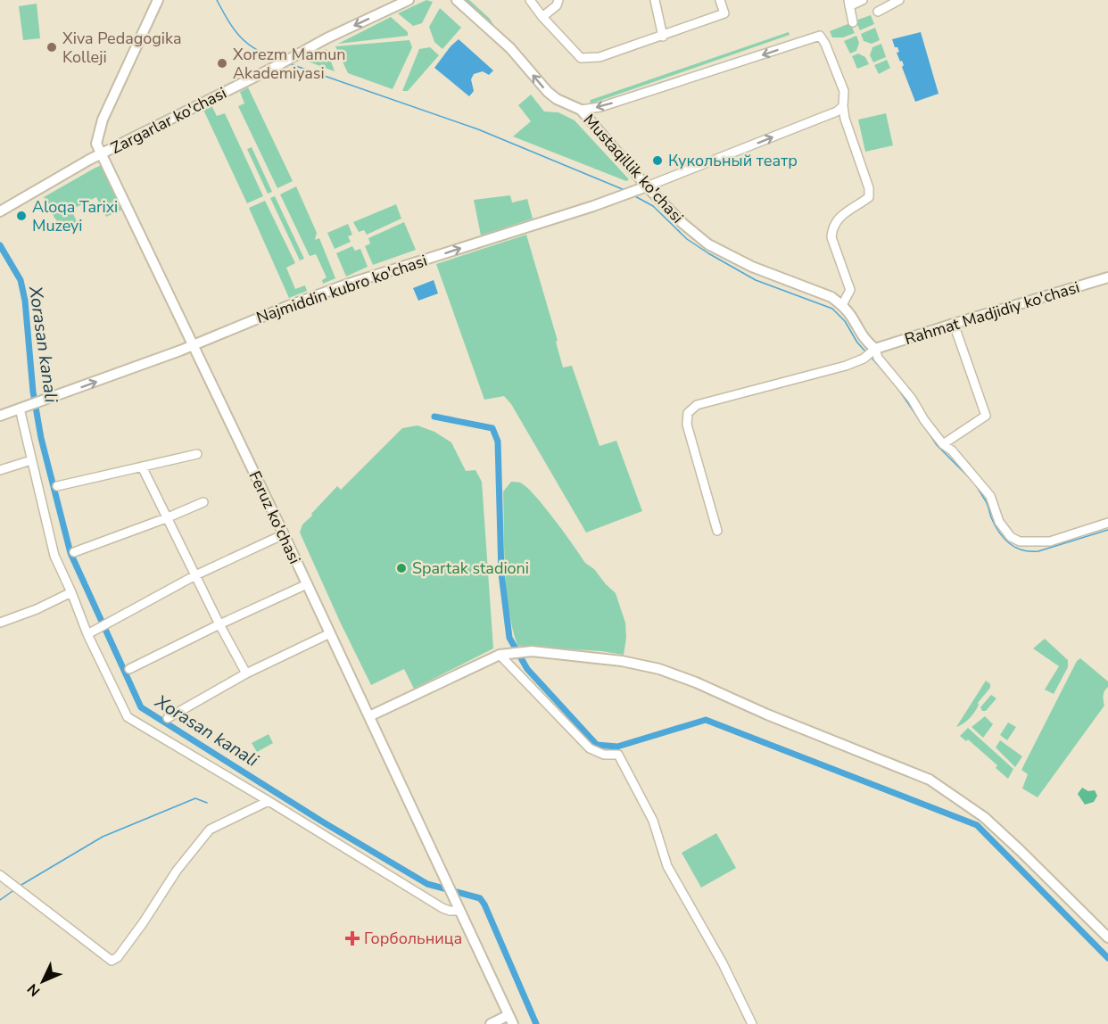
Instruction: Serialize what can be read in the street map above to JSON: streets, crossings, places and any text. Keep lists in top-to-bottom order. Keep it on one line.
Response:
{"streets":{"main road":["Zargarlar ko'chasi","Mustaqillik ko'chasi","Najmiddin kubro ko'chasi","Rahmat Madjidiy ko'chasi","Feruz ko'chasi"]},"crossings":[["Zargarlar ko'chasi","Feruz ko'chasi"],["Mustaqillik ko'chasi","Najmiddin kubro ko'chasi"],["Mustaqillik ko'chasi","Rahmat Madjidiy ko'chasi"],["Najmiddin kubro ko'chasi","Feruz ko'chasi"]],"one_way":["Zargarlar ko'chasi","Najmiddin kubro ko'chasi"],"water":["Xorasan kanali"],"places":{"other":["Xiva Pedagogika Kolleji","Xorezm Mamun Akademiyasi","Кукольный театр","Aloqa Tarixi Muzeyi","Spartak stadioni"],"health":["Горбольница"]},"north":"bottom left"}
